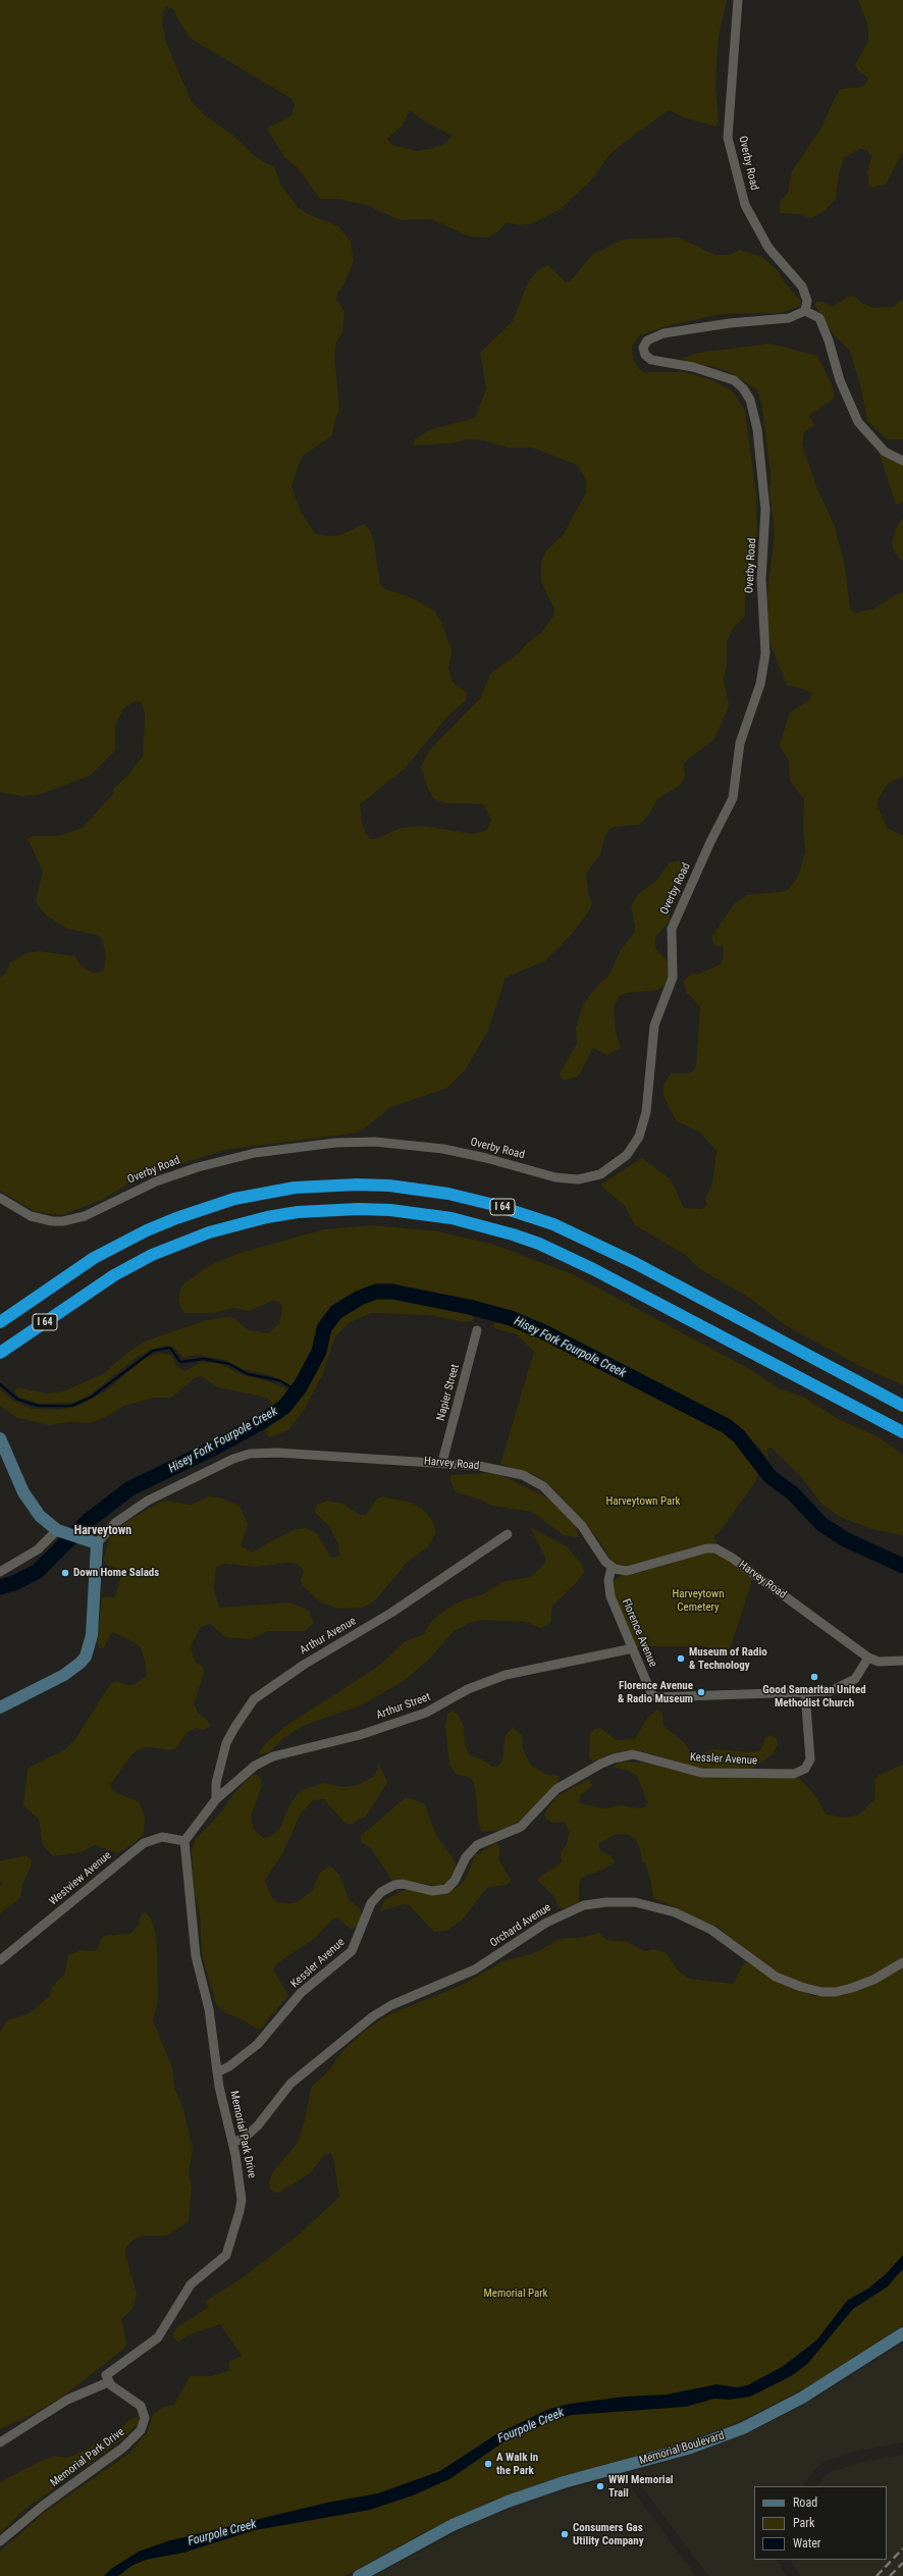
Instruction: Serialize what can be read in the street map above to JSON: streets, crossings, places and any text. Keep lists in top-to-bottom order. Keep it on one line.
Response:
{"streets":{"highway":["I 64"],"street":["Overby Road","Napier Street","Harvey Road","Florence Avenue","Arthur Avenue","Arthur Street","Kessler Avenue","Westview Avenue","Orchard Avenue","Memorial Park Drive","Memorial Boulevard"]},"crossings":[["Napier Street","Harvey Road"],["Harvey Road","Florence Avenue"],["Florence Avenue","Arthur Street"],["Florence Avenue","Kessler Avenue"],["Arthur Avenue","Arthur Street"],["Kessler Avenue","Memorial Park Drive"],["Westview Avenue","Memorial Park Drive"],["Orchard Avenue","Memorial Park Drive"]],"districts":["Harveytown"],"water":["Hisey Fork Fourpole Creek","Fourpole Creek"],"parks":["Harveytown Park","Harveytown Cemetery","Memorial Park"],"places":["Down Home Salads","Museum of Radio & Technology","Good Samaritan United Methodist Church","Florence Avenue & Radio Museum","A Walk in the Park","WWI Memorial Trail","Consumers Gas Utility Company"],"legend":["Road","Park","Water"]}
